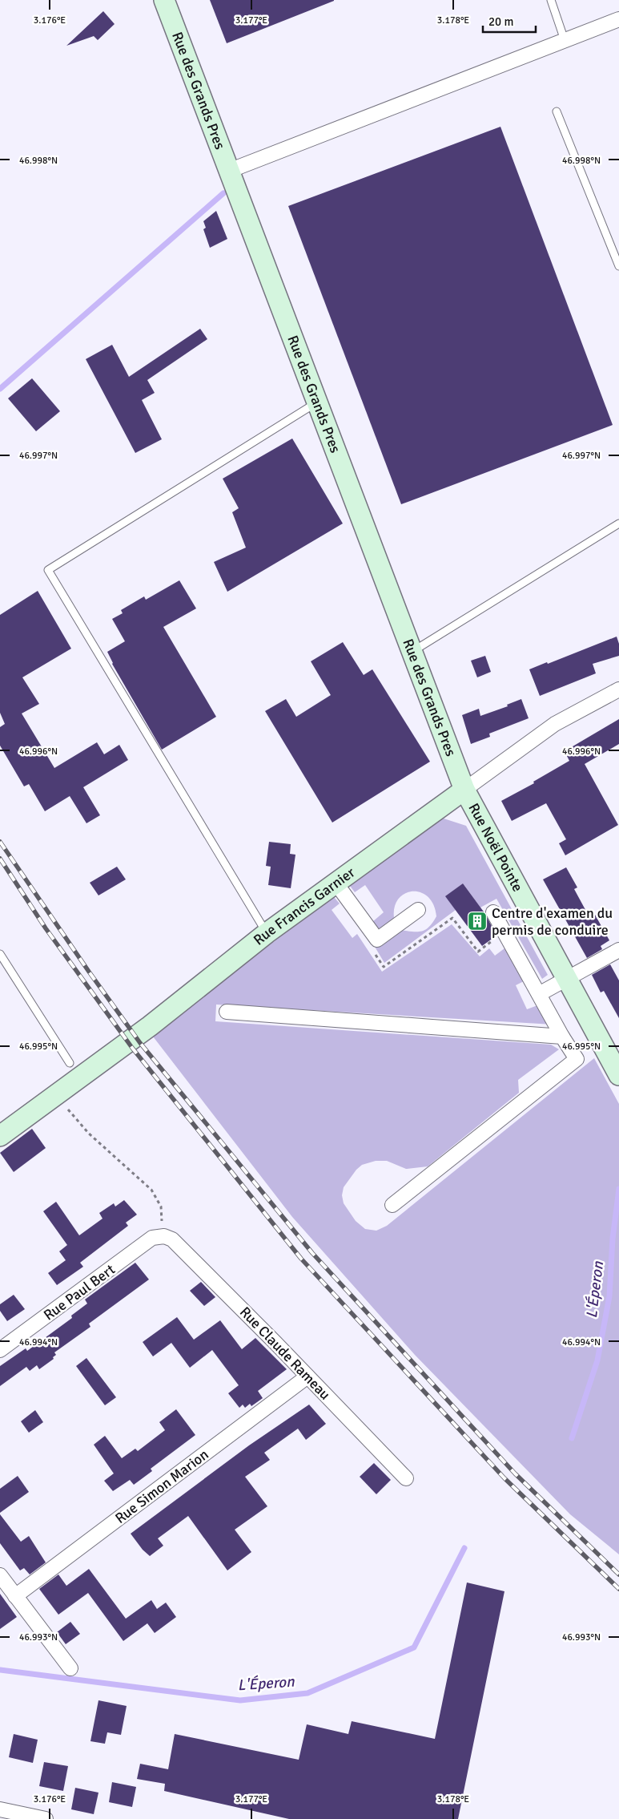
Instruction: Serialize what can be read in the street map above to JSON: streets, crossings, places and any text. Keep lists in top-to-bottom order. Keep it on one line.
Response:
{"streets":{"street":["Rue des Grands Pres","Rue Noël Pointe","Rue Francis Garnier","Rue Paul Bert","Rue Claude Rameau","Rue Simon Marion"]},"crossings":[["Rue des Grands Pres","Rue Noël Pointe"],["Rue des Grands Pres","Rue Francis Garnier"],["Rue Noël Pointe","Rue Francis Garnier"],["Rue Paul Bert","Rue Claude Rameau"],["Rue Claude Rameau","Rue Simon Marion"]],"water":["L'Éperon"],"places":{"building":["Centre d'examen du permis de conduire"]},"scale_bar":"20 m","coordinates":["3.176°E","3.177°E","3.178°E","46.998°N","46.997°N","46.996°N","46.995°N","46.994°N","46.993°N"]}
